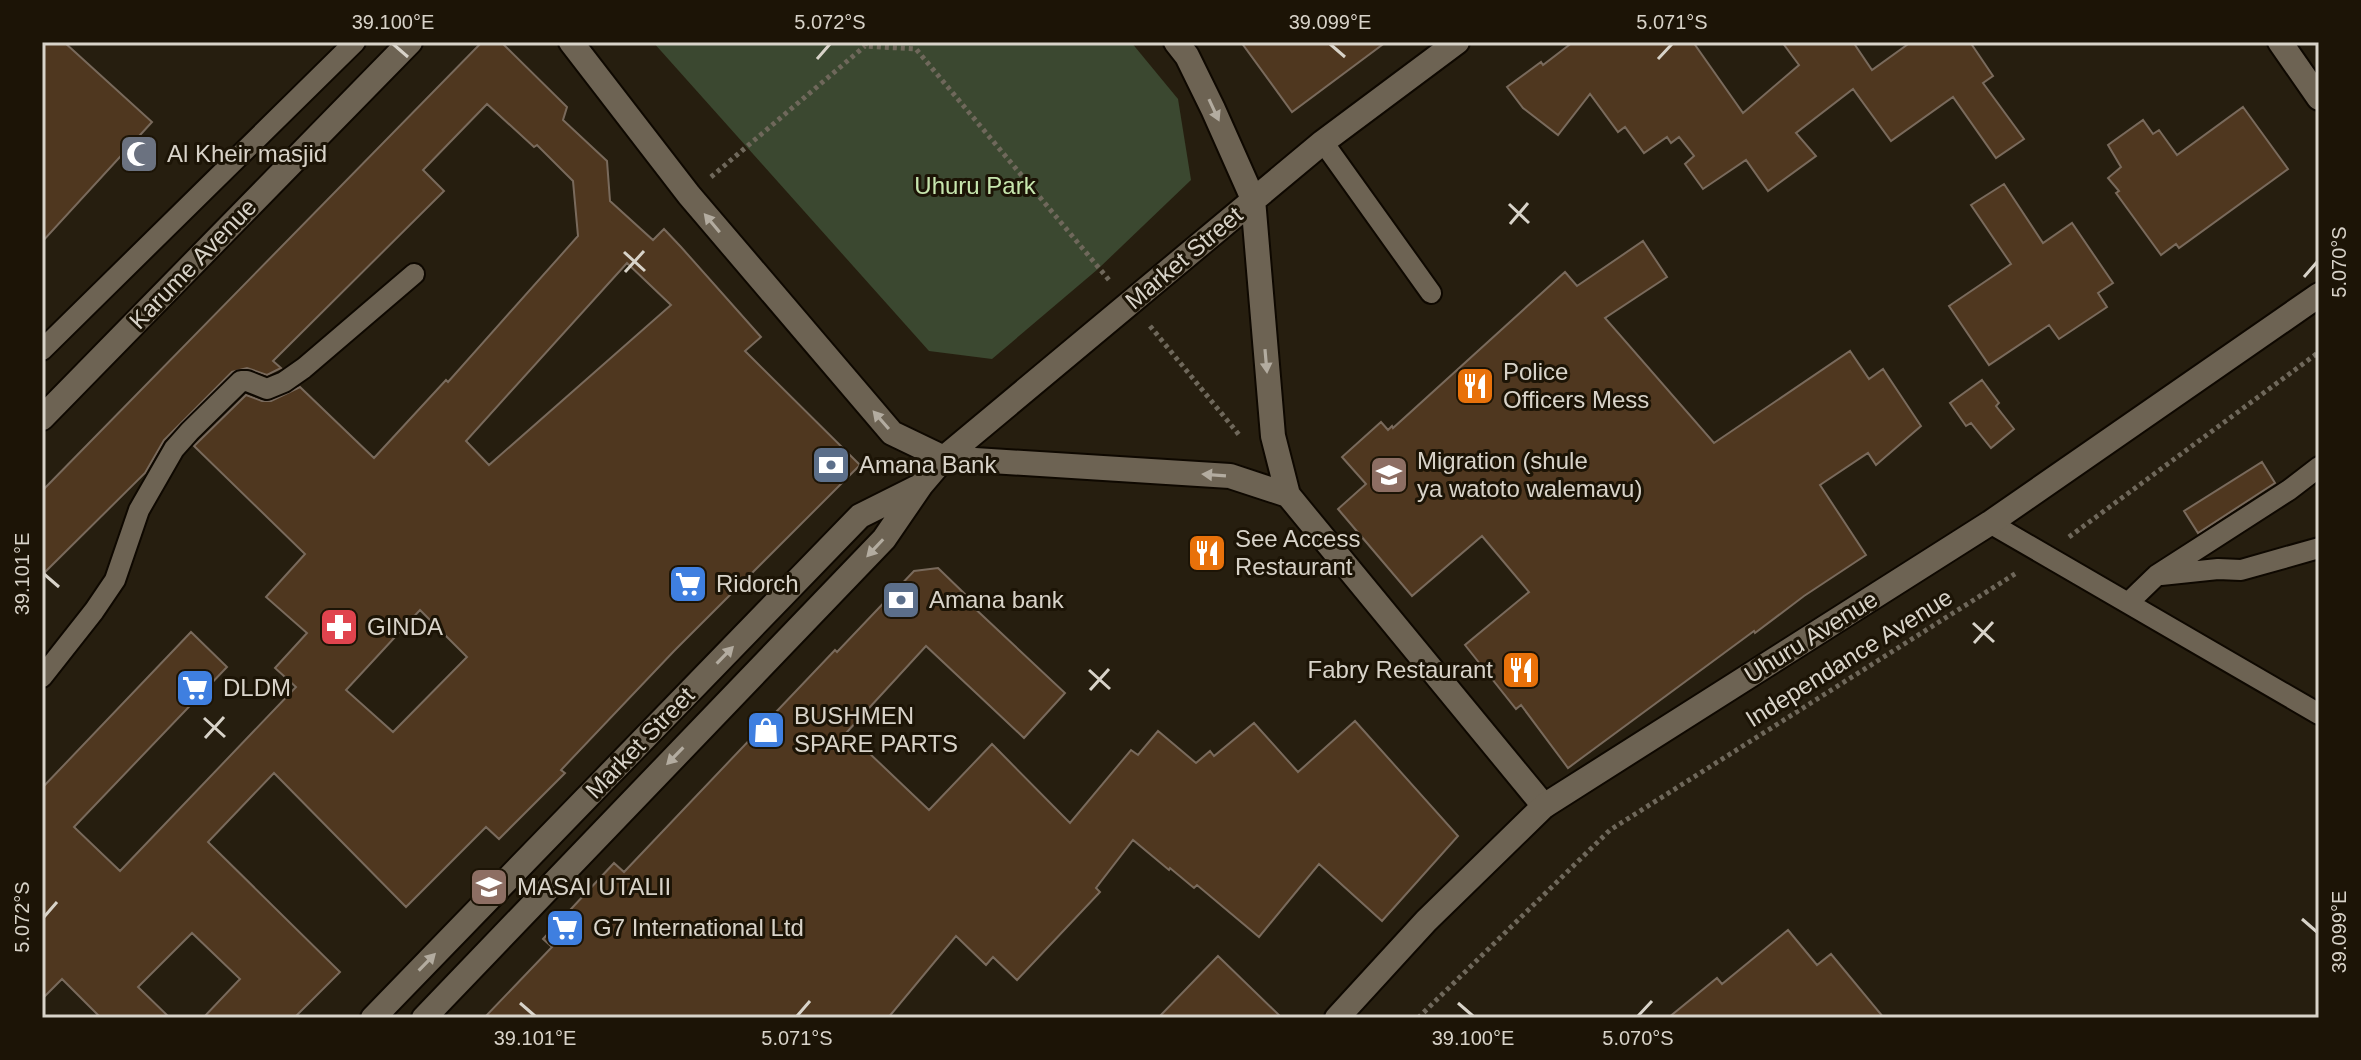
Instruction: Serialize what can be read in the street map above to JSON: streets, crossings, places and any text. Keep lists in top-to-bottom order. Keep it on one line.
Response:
{"streets":{"street":["Market Street","Karume Avenue","Uhuru Avenue"],"path":["Independance Avenue"]},"parks":["Uhuru Park"],"places":{"mosque":["Al Kheir masjid"],"restaurant":["Police Officers Mess","See Access Restaurant","Fabry Restaurant"],"bank":["Amana Bank","Amana bank"],"school or university":["Migration (shule ya watoto walemavu)","MASAI UTALII"],"supermarket":["Ridorch","DLDM","G7 International Ltd"],"pharmacy":["GINDA"],"shop":["BUSHMEN SPARE PARTS"]},"coordinates":["39.100°E","5.072°S","39.099°E","5.071°S","5.070°S","39.101°E"]}
